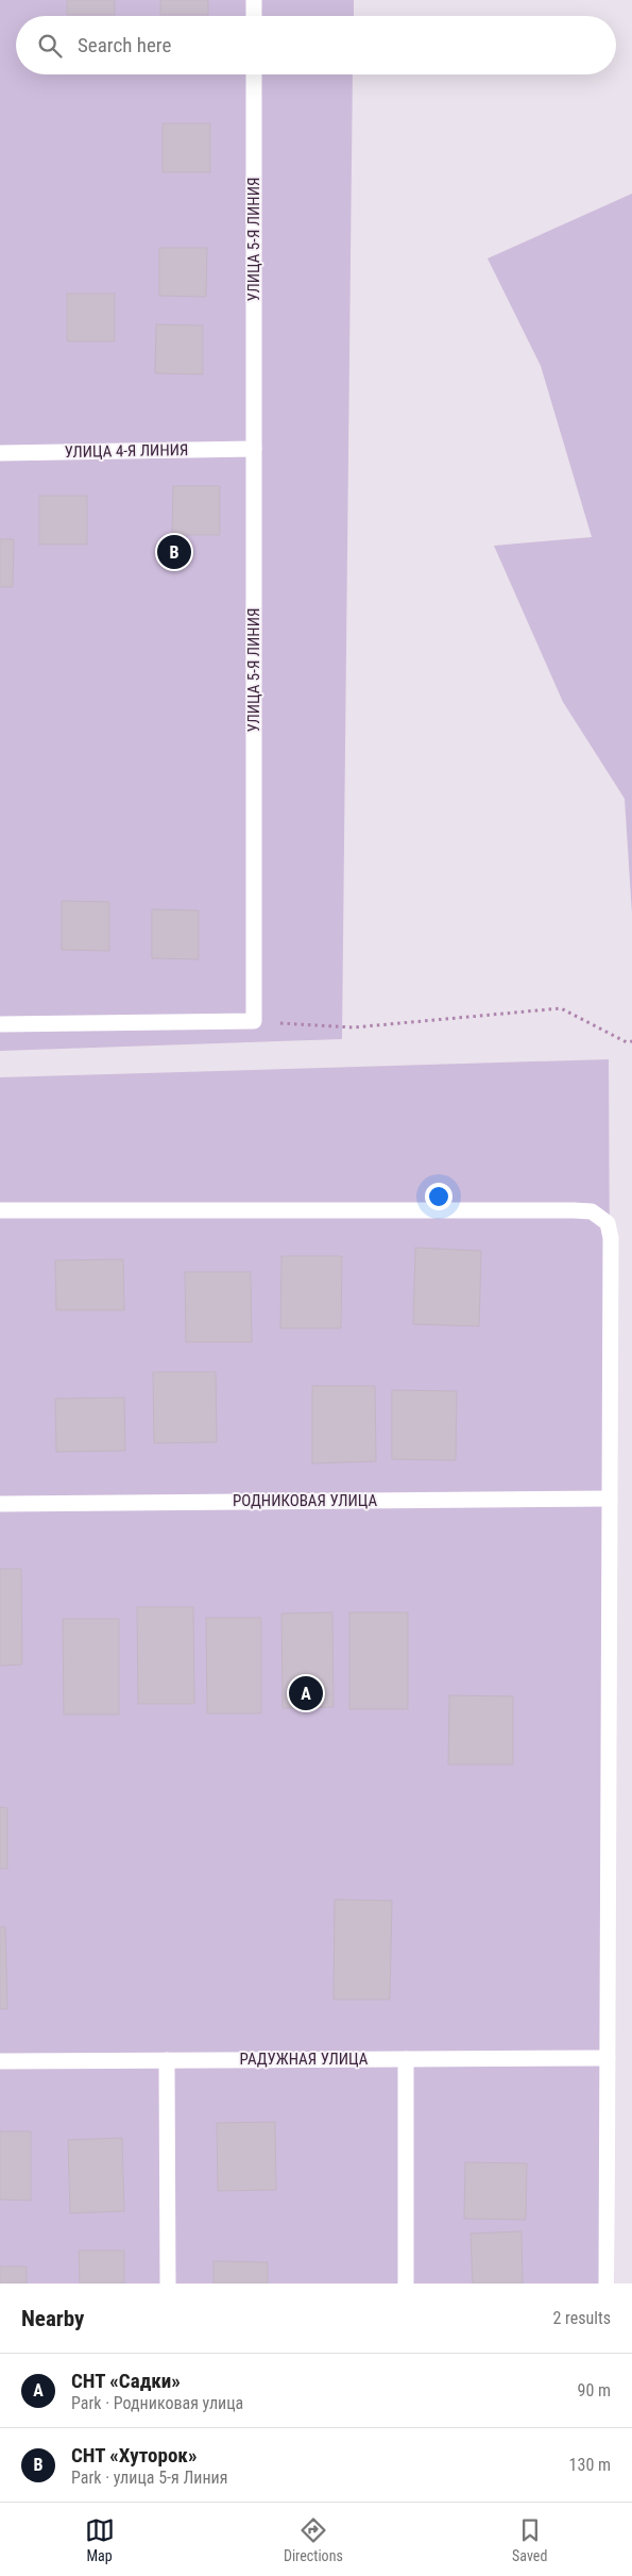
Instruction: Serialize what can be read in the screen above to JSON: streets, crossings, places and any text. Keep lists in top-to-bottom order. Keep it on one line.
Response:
{"streets":{"street":["УЛИЦА 5-Я ЛИНИЯ","УЛИЦА 4-Я ЛИНИЯ","РОДНИКОВАЯ УЛИЦА","РАДУЖНАЯ УЛИЦА"]},"crossings":[["УЛИЦА 5-Я ЛИНИЯ","УЛИЦА 4-Я ЛИНИЯ"]],"page":{"search":"Search here","pins":["B","A"],"heading":["Nearby","2 results"],"list":[{"mark":"A","name":"СНТ «Садки»","note":"Park · Родниковая улица","value":"90 m"},{"mark":"B","name":"СНТ «Хуторок»","note":"Park · улица 5-я Линия","value":"130 m"}],"nav":["Map","Directions","Saved"]}}
